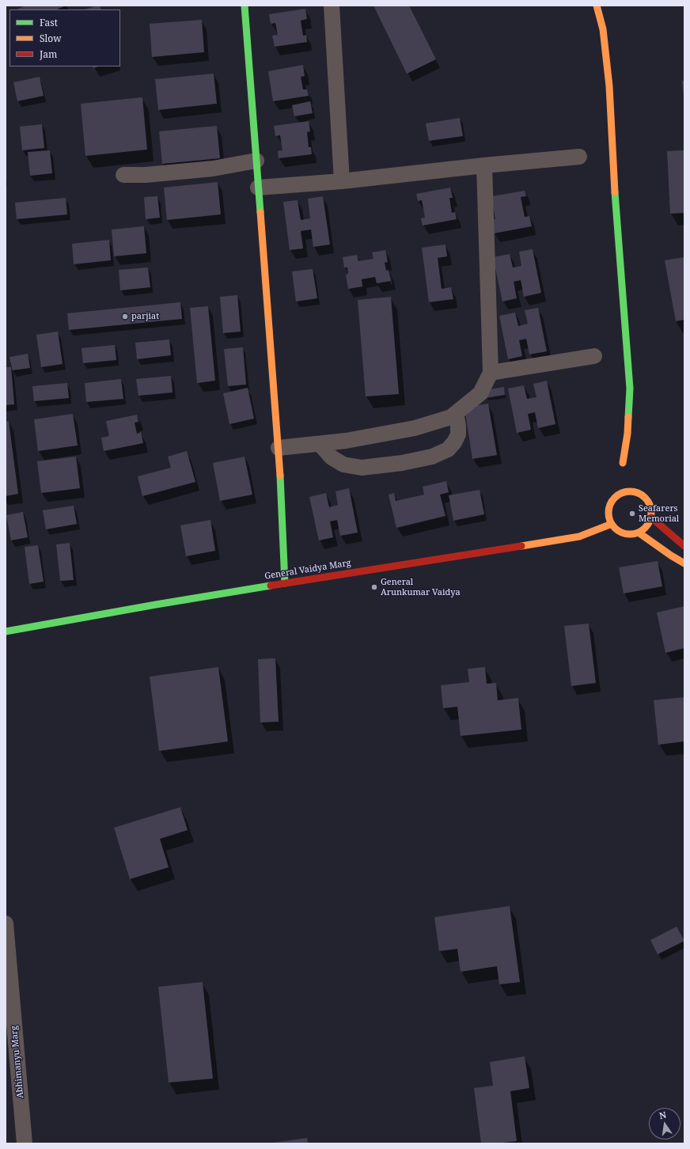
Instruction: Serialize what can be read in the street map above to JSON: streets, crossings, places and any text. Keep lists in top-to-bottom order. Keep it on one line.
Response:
{"streets":{"street":["General Vaidya Marg","Abhimanyu Marg"]},"places":["parjiat","Seafarers Memorial","General Arunkumar Vaidya"],"legend":["Fast","Slow","Jam"],"north":"top"}
